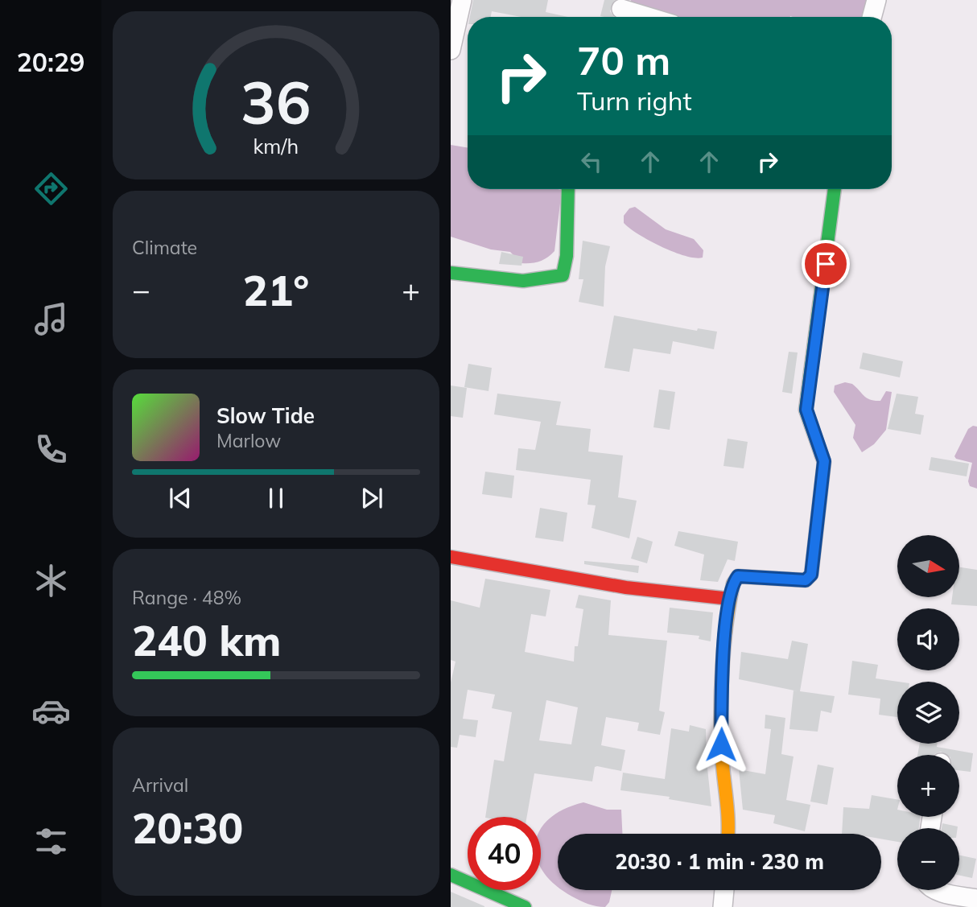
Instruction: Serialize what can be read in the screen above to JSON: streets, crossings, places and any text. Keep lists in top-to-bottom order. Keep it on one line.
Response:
{"north":"right","page":{"tabs":"20:29","turn":["70 m","Turn right"],"tile":["Climate",["Range · 48%","240 km"],["Arrival","20:30"]],"heat":["−","21°","+"],"song":["Slow Tide","Marlow"],"map_buttons":["+","−"],"limit":"40","trip":"20:30 · 1 min · 230 m","gauge":["36","km/h"]}}
